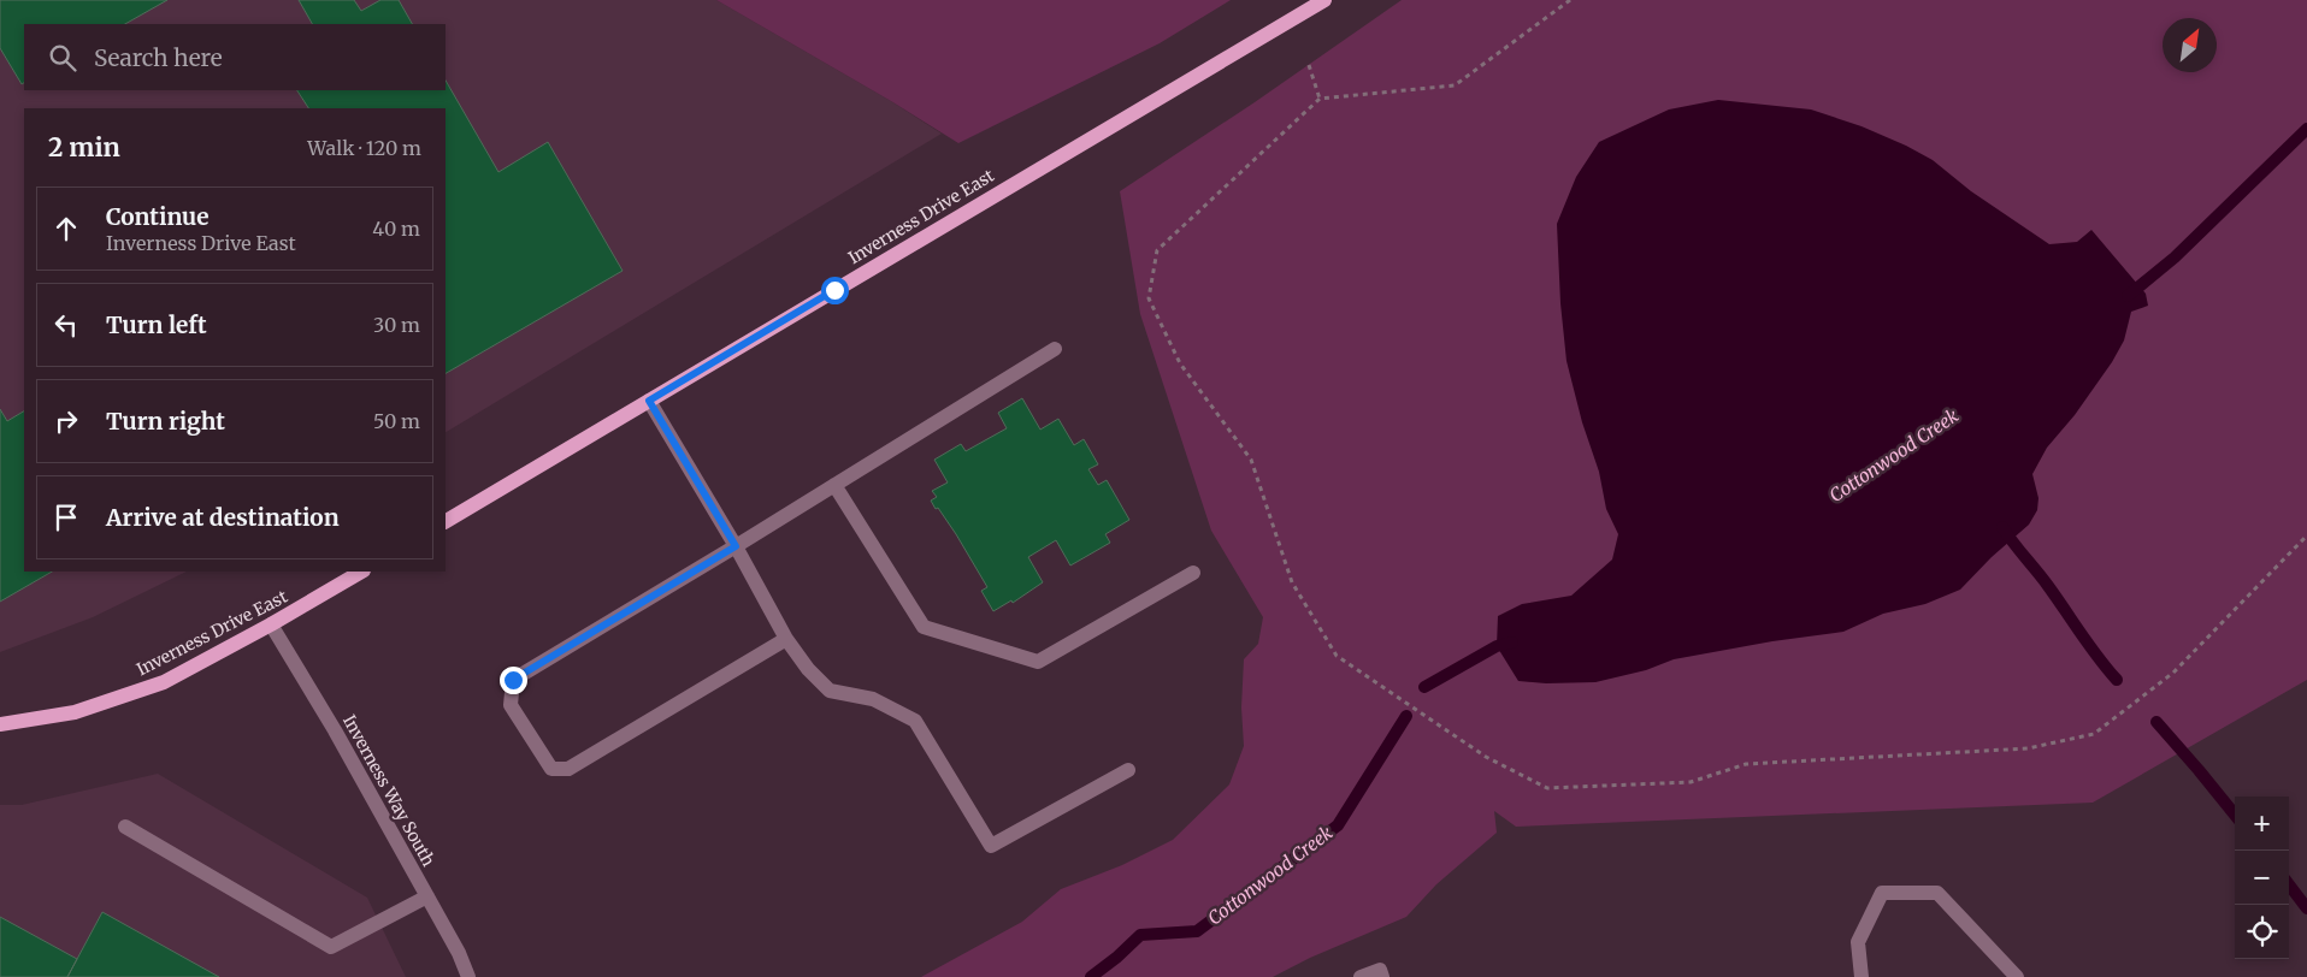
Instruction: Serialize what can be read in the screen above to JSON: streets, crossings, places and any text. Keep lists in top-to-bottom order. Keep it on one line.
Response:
{"streets":{"main road":["Inverness Drive East"],"street":["Inverness Way South"]},"crossings":[["Inverness Drive East","Inverness Way South"]],"water":["Cottonwood Creek"],"north":"top right","page":{"search":"Search here","heading":["2 min","Walk · 120 m"],"list":[["Continue","Inverness Drive East","40 m"],["Turn left","30 m"],["Turn right","50 m"],"Arrive at destination"],"map_buttons":["+","−"]}}
